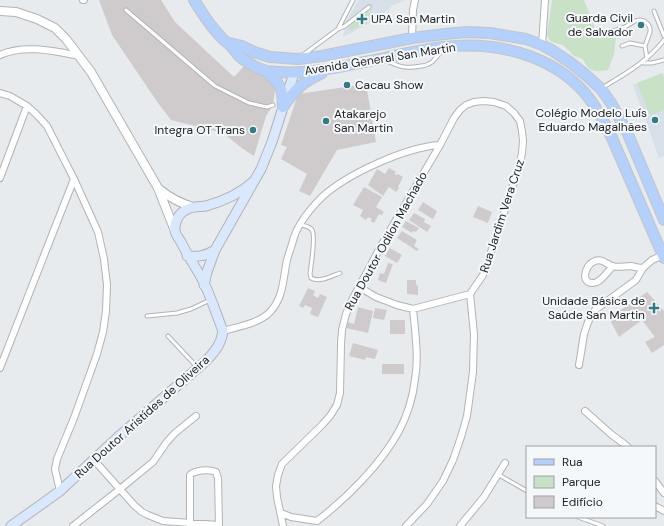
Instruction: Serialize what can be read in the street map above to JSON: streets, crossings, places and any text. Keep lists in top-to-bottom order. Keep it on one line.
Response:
{"streets":{"main road":["Avenida General San Martin","Rua Doutor Aristídes de Oliveira"],"street":["Rua Jardim Vera Cruz","Rua Doutor Odilon Machado"]},"crossings":[["Rua Jardim Vera Cruz","Rua Doutor Odilon Machado"]],"places":{"health":["UPA San Martin","Unidade Básica de Saúde San Martin"],"other":["Guarda Civil de Salvador","Cacau Show","Colégio Modelo Luís Eduardo Magalhães","Atakarejo San Martin","Integra OT Trans"]},"legend":["Rua","Parque","Edifício"]}
